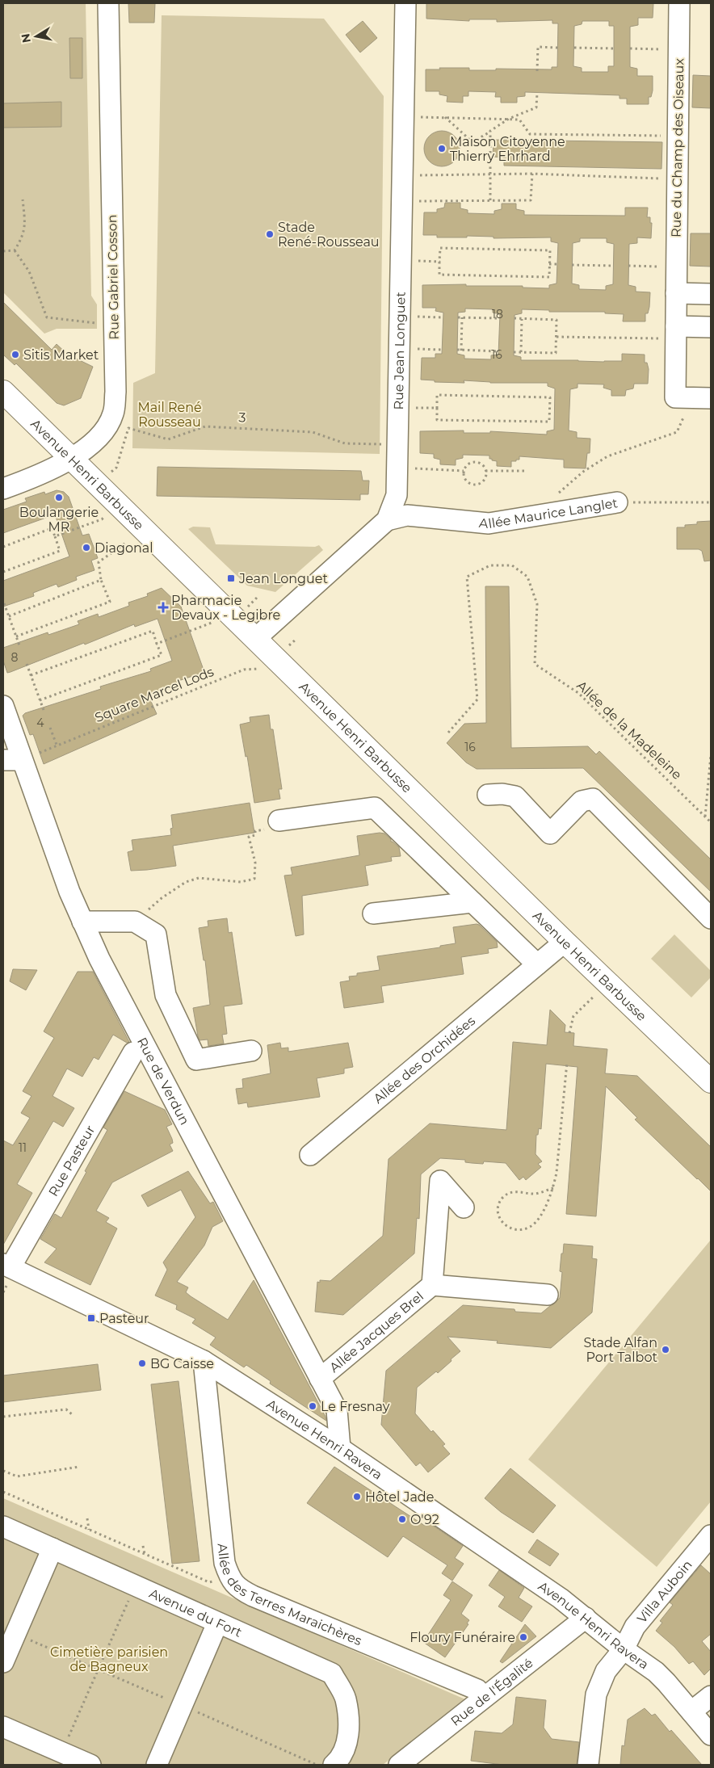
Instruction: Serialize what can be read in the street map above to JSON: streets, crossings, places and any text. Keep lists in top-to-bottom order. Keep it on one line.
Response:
{"streets":{"main road":["Avenue Henri Barbusse"],"street":["Rue du Champ des Oiseaux","Rue Gabriel Cosson","Rue Jean Longuet","Allée Maurice Langlet","Allée des Orchidées","Rue de Verdun","Rue Pasteur","Allée Jacques Brel","Avenue Henri Ravera","Allée des Terres Maraichères","Villa Auboin","Avenue du Fort","Rue de l'Égalité"],"path":["3","Square Marcel Lods","Allée de la Madeleine"]},"crossings":[["Rue Gabriel Cosson","Avenue Henri Barbusse"],["Rue Jean Longuet","3"],["Rue Jean Longuet","Avenue Henri Barbusse"],["Rue Jean Longuet","Allée Maurice Langlet"],["Avenue Henri Barbusse","Allée des Orchidées"],["Square Marcel Lods","Rue de Verdun"],["Rue de Verdun","Allée Jacques Brel"],["Rue de Verdun","Avenue Henri Ravera"],["Rue Pasteur","Avenue Henri Ravera"],["Avenue Henri Ravera","Allée des Terres Maraichères"],["Avenue Henri Ravera","Villa Auboin"],["Avenue Henri Ravera","Rue de l'Égalité"],["Allée des Terres Maraichères","Rue de l'Égalité"]],"parks":["Mail René Rousseau","Cimetière parisien de Bagneux"],"places":{"other":["Maison Citoyenne Thierry Ehrhard","Stade René-Rousseau","Sitis Market","Boulangerie MR","Diagonal","Stade Alfan Port Talbot","BG Caisse","Le Fresnay","Hôtel Jade","O'92","Floury Funéraire"],"transit":["Jean Longuet","Pasteur"],"health":["Pharmacie Devaux - Legibre"]},"house_numbers":["18","16","8","4","16","11"],"north":"left"}
